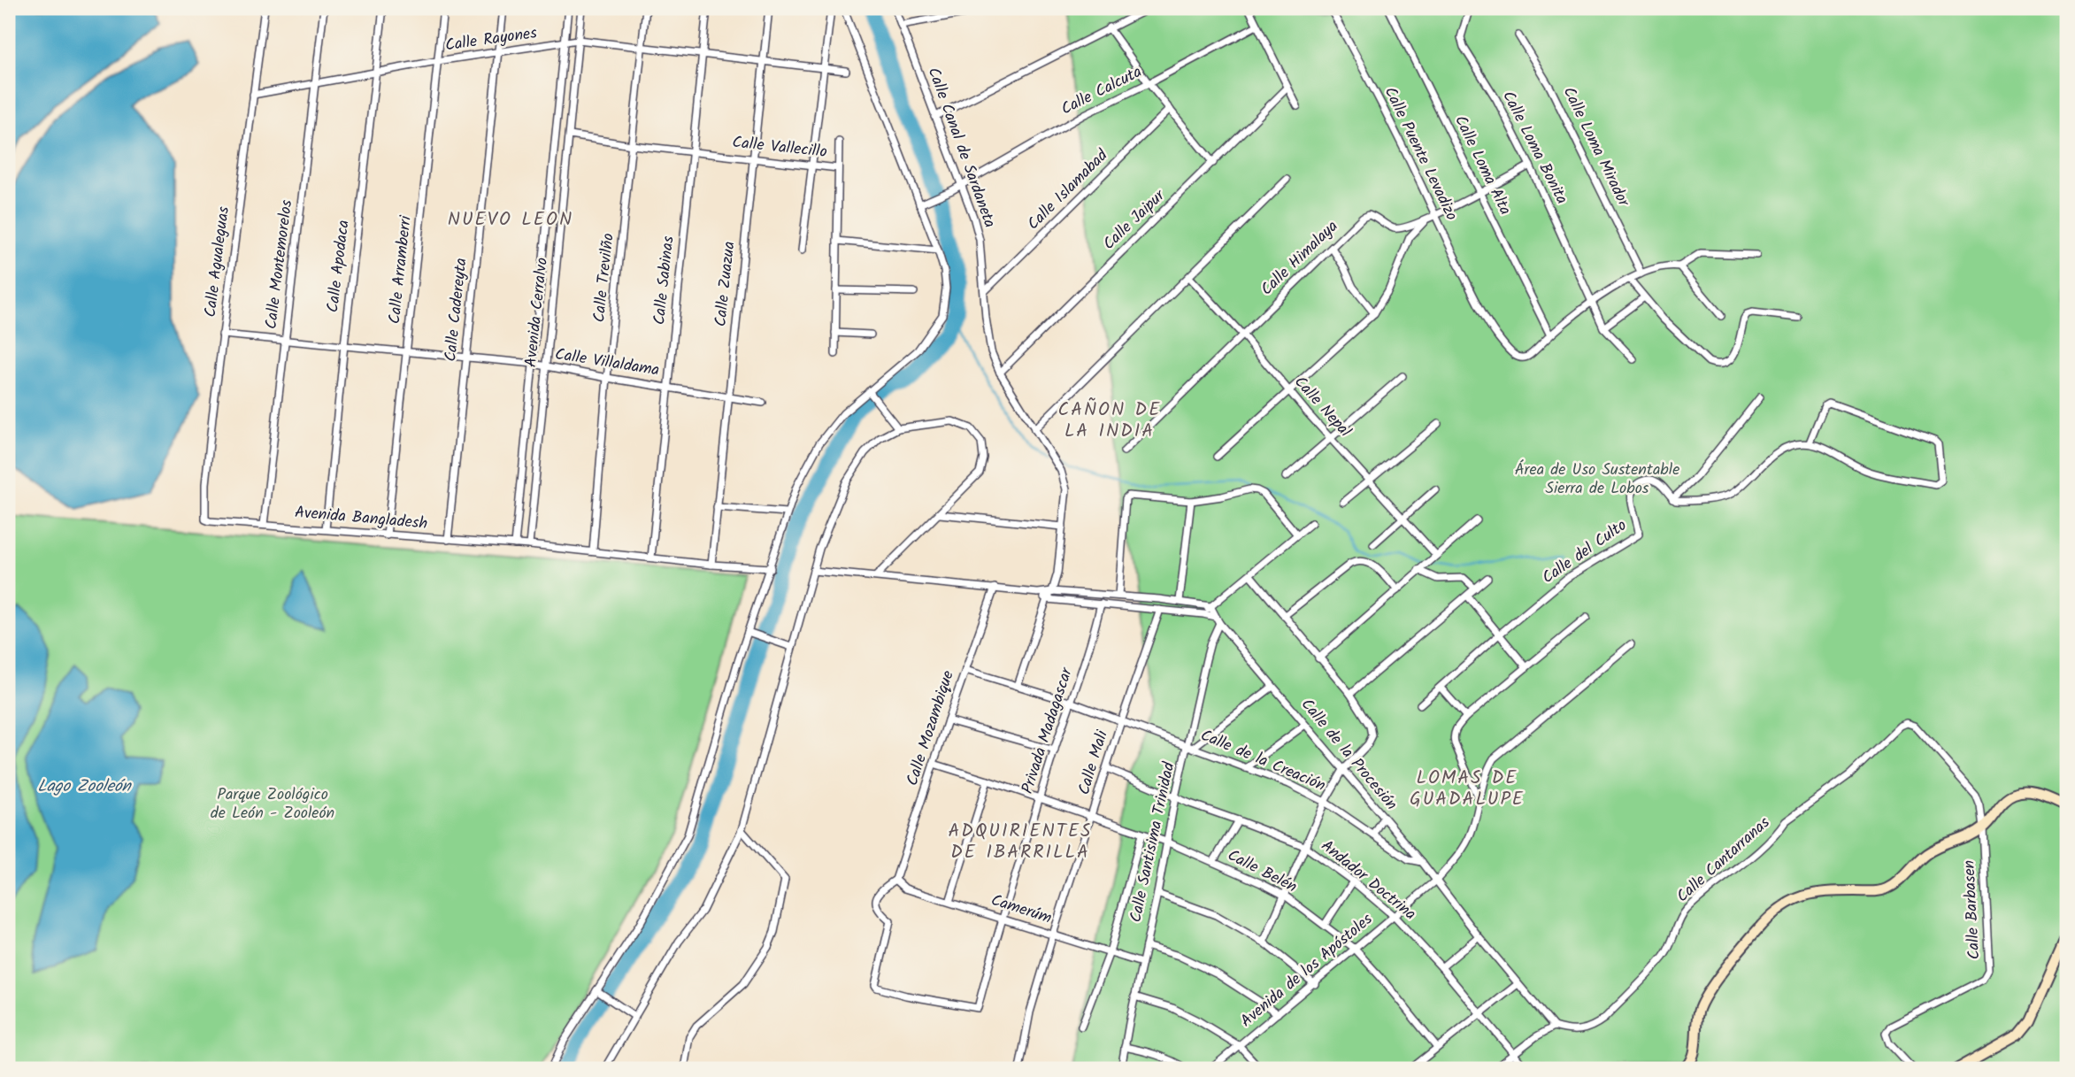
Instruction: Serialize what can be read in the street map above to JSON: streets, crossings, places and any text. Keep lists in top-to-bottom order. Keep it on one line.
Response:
{"streets":{"street":["Calle Rayones","Calle Calcuta","Calle Loma Mirador","Calle Vallecillo","Calle Canal de Sardaneta","Calle Loma Bonita","Calle Puente Levadizo","Calle Loma Alta","Calle Islamabad","Calle Jaipur","Calle Himalaya","Calle Agualeguas","Calle Montemorelos","Calle Apodaca","Calle Arramberri","Calle Trevilño","Calle Sabinas","Calle Zuazua","Calle Cadereyta","Avenida Cerralvo","Calle Villaldama","Calle Nepal","Avenida Bangladesh","Calle del Culto","Calle Mozambique","Privada Madagascar","Calle de la Procesión","Calle de la Creación","Calle Mali","Calle Santisima Trinidad","Calle Cantarranas","Calle Belén","Andador Doctrina","Camerúm","Calle Barbasen","Avenida de los Apóstoles"]},"crossings":[["Calle Rayones","Calle Agualeguas"],["Calle Rayones","Calle Montemorelos"],["Calle Rayones","Calle Apodaca"],["Calle Rayones","Calle Arramberri"],["Calle Rayones","Calle Trevilño"],["Calle Rayones","Calle Sabinas"],["Calle Rayones","Calle Zuazua"],["Calle Rayones","Calle Cadereyta"],["Calle Rayones","Avenida Cerralvo"],["Calle Calcuta","Calle Canal de Sardaneta"],["Calle Vallecillo","Calle Trevilño"],["Calle Vallecillo","Calle Sabinas"],["Calle Vallecillo","Calle Zuazua"],["Calle Vallecillo","Avenida Cerralvo"],["Calle Canal de Sardaneta","Calle Islamabad"],["Calle Canal de Sardaneta","Calle Jaipur"],["Calle Loma Bonita","Calle Himalaya"],["Calle Puente Levadizo","Calle Loma Alta"],["Calle Puente Levadizo","Calle Himalaya"],["Calle Loma Alta","Calle Himalaya"],["Calle Himalaya","Calle Nepal"],["Calle Agualeguas","Calle Villaldama"],["Calle Agualeguas","Avenida Bangladesh"],["Calle Montemorelos","Calle Villaldama"],["Calle Montemorelos","Avenida Bangladesh"],["Calle Apodaca","Calle Villaldama"],["Calle Apodaca","Avenida Bangladesh"],["Calle Arramberri","Calle Villaldama"],["Calle Arramberri","Avenida Bangladesh"],["Calle Trevilño","Calle Villaldama"],["Calle Trevilño","Avenida Bangladesh"],["Calle Sabinas","Calle Villaldama"],["Calle Sabinas","Avenida Bangladesh"],["Calle Zuazua","Calle Villaldama"],["Calle Zuazua","Avenida Bangladesh"],["Calle Cadereyta","Calle Villaldama"],["Calle Cadereyta","Avenida Bangladesh"],["Avenida Cerralvo","Calle Villaldama"],["Avenida Cerralvo","Avenida Bangladesh"],["Calle Mozambique","Privada Madagascar"],["Calle Mozambique","Calle de la Creación"],["Calle Mozambique","Calle Belén"],["Calle Mozambique","Camerúm"],["Privada Madagascar","Calle de la Creación"],["Privada Madagascar","Calle Belén"],["Privada Madagascar","Camerúm"],["Calle de la Procesión","Calle de la Creación"],["Calle de la Procesión","Calle Santisima Trinidad"],["Calle de la Procesión","Calle Cantarranas"],["Calle de la Procesión","Avenida de los Apóstoles"],["Calle de la Creación","Calle Mali"],["Calle de la Creación","Calle Santisima Trinidad"],["Calle Mali","Calle Belén"],["Calle Mali","Andador Doctrina"],["Calle Mali","Camerúm"],["Calle Santisima Trinidad","Calle Belén"],["Calle Santisima Trinidad","Andador Doctrina"],["Calle Santisima Trinidad","Camerúm"],["Calle Cantarranas","Calle Barbasen"],["Calle Belén","Avenida de los Apóstoles"],["Andador Doctrina","Avenida de los Apóstoles"]],"districts":["NUEVO LEON","CAÑON DE LA INDIA","LOMAS DE GUADALUPE","ADQUIRIENTES DE IBARRILLA"],"water":["Lago Zooleón"],"parks":["Área de Uso Sustentable Sierra de Lobos","Parque Zoológico de León - Zooleón"]}
